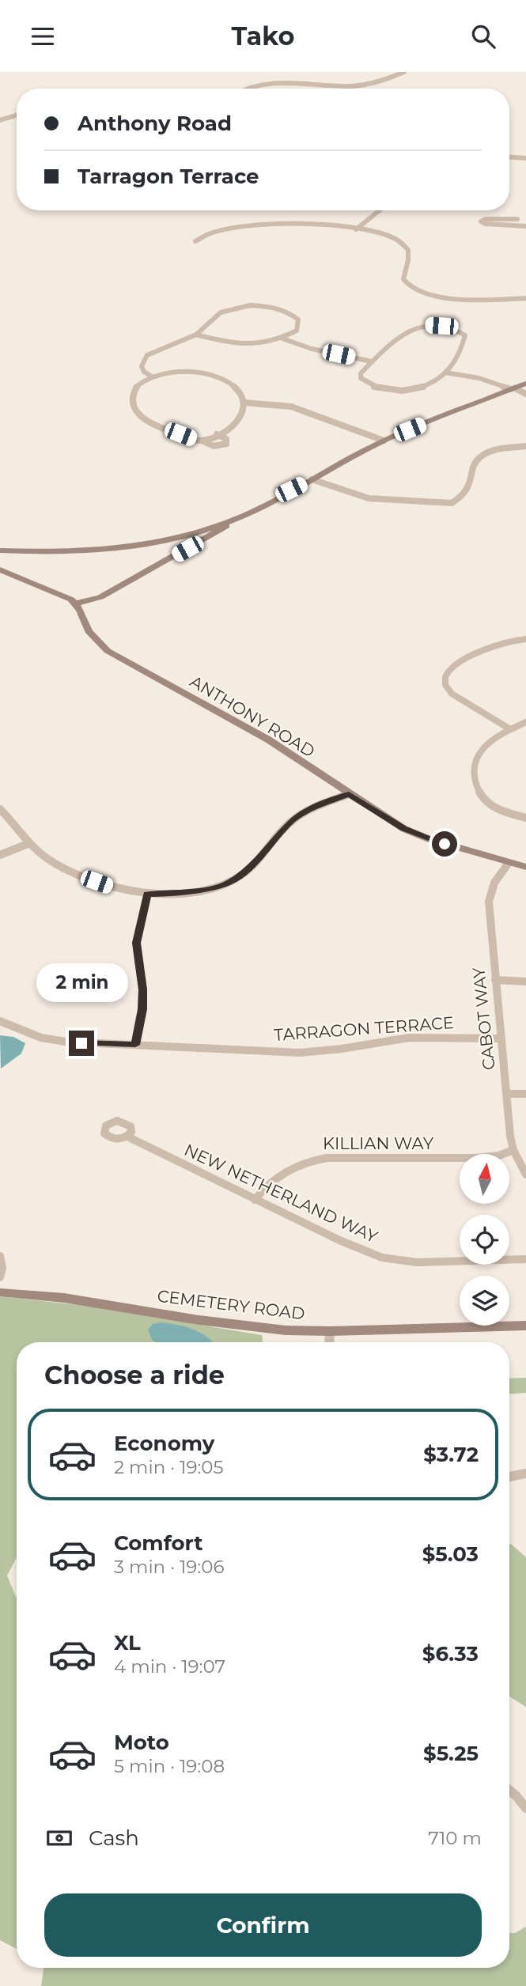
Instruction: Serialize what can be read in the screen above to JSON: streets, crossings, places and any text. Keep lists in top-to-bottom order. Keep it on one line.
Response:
{"streets":{"street":["ANTHONY ROAD","CABOT WAY","TARRAGON TERRACE","KILLIAN WAY","NEW NETHERLAND WAY","CEMETERY ROAD"]},"crossings":[["ANTHONY ROAD","CABOT WAY"],["CABOT WAY","TARRAGON TERRACE"],["CABOT WAY","KILLIAN WAY"],["KILLIAN WAY","NEW NETHERLAND WAY"]],"north":"top","page":{"header":"Tako","banner":["Anthony Road","Tarragon Terrace"],"bubble":"2 min","heading":"Choose a ride","list":[{"name":"Economy","note":"2 min · 19:05","value":"$3.72"},{"name":"Comfort","note":"3 min · 19:06","value":"$5.03"},{"name":"XL","note":"4 min · 19:07","value":"$6.33"},{"name":"Moto","note":"5 min · 19:08","value":"$5.25"}],"pay":["Cash","710 m"],"buttons":"Confirm"}}
